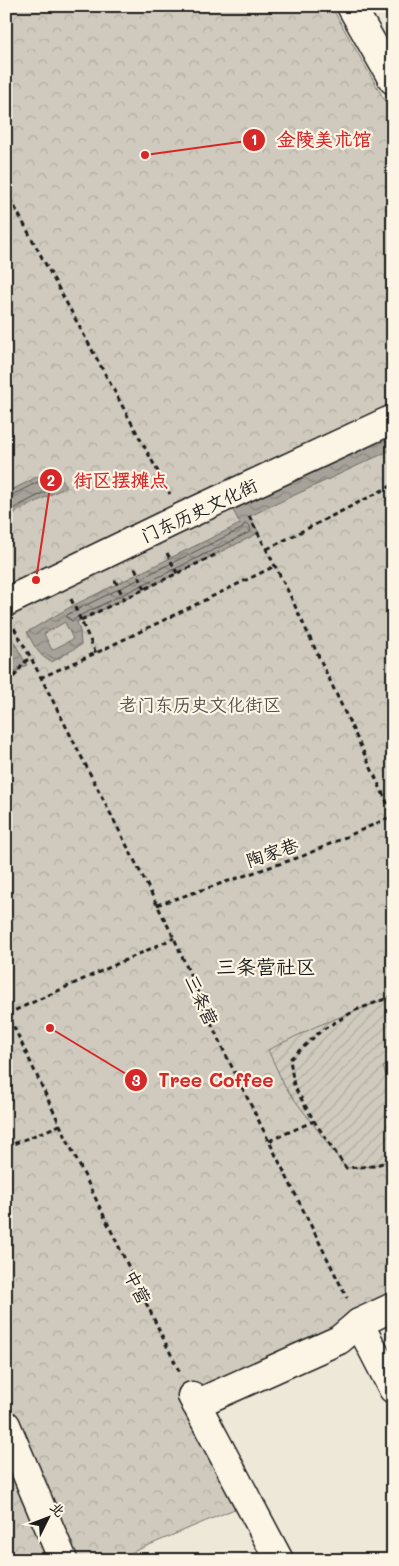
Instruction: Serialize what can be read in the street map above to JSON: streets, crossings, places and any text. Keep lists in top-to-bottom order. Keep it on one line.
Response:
{"streets":{"street":["门东历史文化街"],"path":["陶家巷","三条营","中营"]},"crossings":[["门东历史文化街","三条营"],["陶家巷","三条营"]],"districts":["三条营社区"],"parks":["老门东历史文化街区"],"places":["金陵美术馆","街区摆摊点","Tree Coffee"],"north":"top right"}
